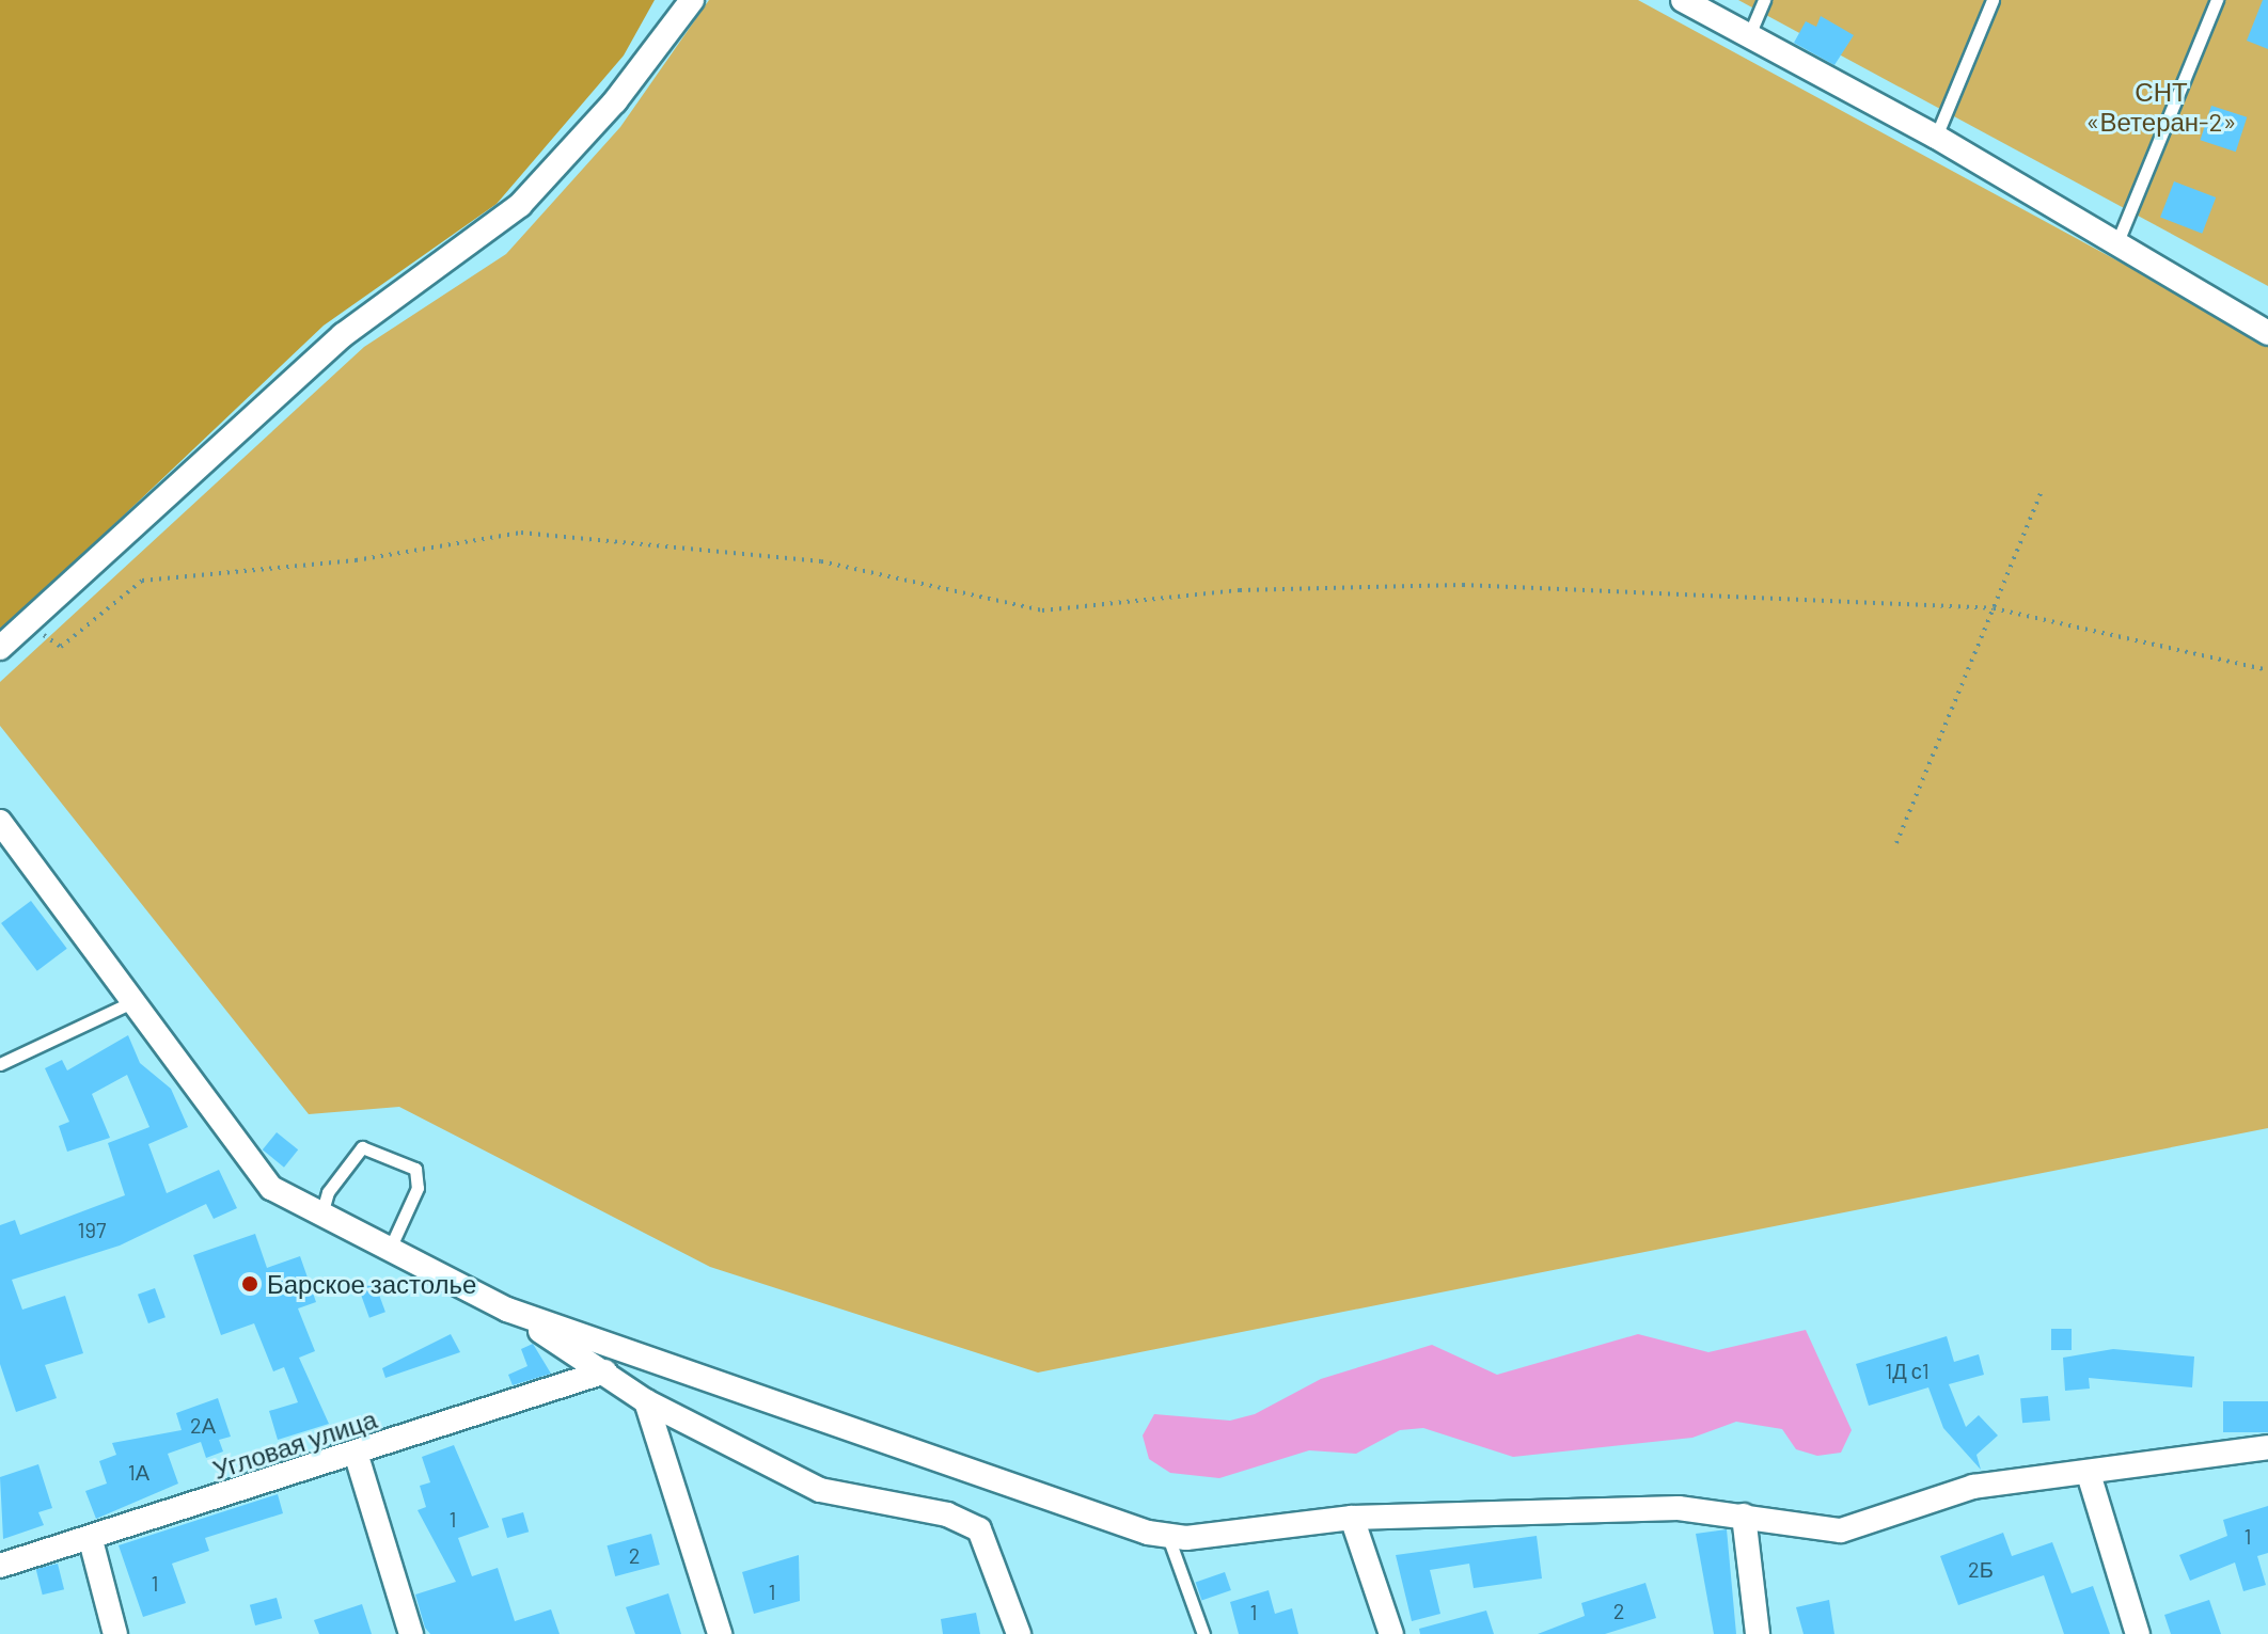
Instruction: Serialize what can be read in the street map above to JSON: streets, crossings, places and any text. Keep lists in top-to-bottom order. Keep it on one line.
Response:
{"streets":{"street":["Угловая улица"]},"parks":["СНТ «Ветеран-2»"],"places":["Барское застолье"],"house_numbers":["197","1Д с1","2А","1А","1","1","2","2Б","1","1","2","1"]}
